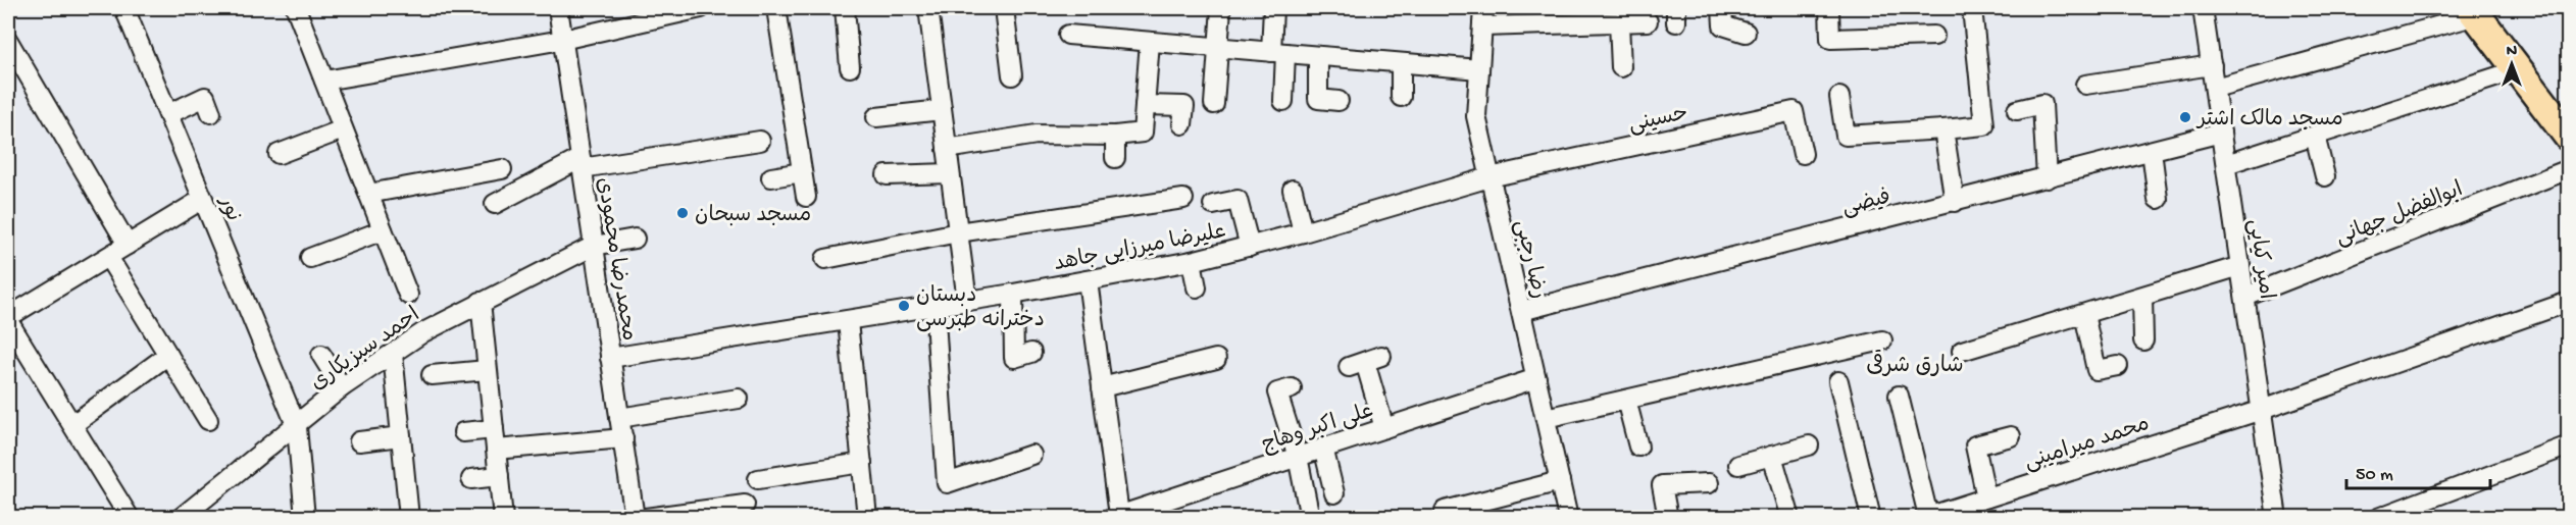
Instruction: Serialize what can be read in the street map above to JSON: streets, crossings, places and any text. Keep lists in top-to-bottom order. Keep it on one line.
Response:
{"streets":{"street":["حسینی","فیضی","نور","ابوالفضل جهانی","علیرضا میرزایی جاهد","محمدرضا محمودی","رضا رجبی","امیر کیایی","احمد سبزیکاری","علی اکبر وهاج","محمد میرامینی"]},"crossings":[["حسینی","علیرضا میرزایی جاهد"],["حسینی","رضا رجبی"],["فیضی","رضا رجبی"],["فیضی","امیر کیایی"],["نور","احمد سبزیکاری"],["ابوالفضل جهانی","امیر کیایی"],["علیرضا میرزایی جاهد","محمدرضا محمودی"],["علیرضا میرزایی جاهد","رضا رجبی"],["محمدرضا محمودی","احمد سبزیکاری"],["رضا رجبی","علی اکبر وهاج"],["امیر کیایی","محمد میرامینی"]],"districts":["شارق شرقی"],"places":["مسجد مالک اشتر","مسجد سبحان","دبستان دخترانه طبرسی"],"scale_bar":"50 m","north":"top"}
